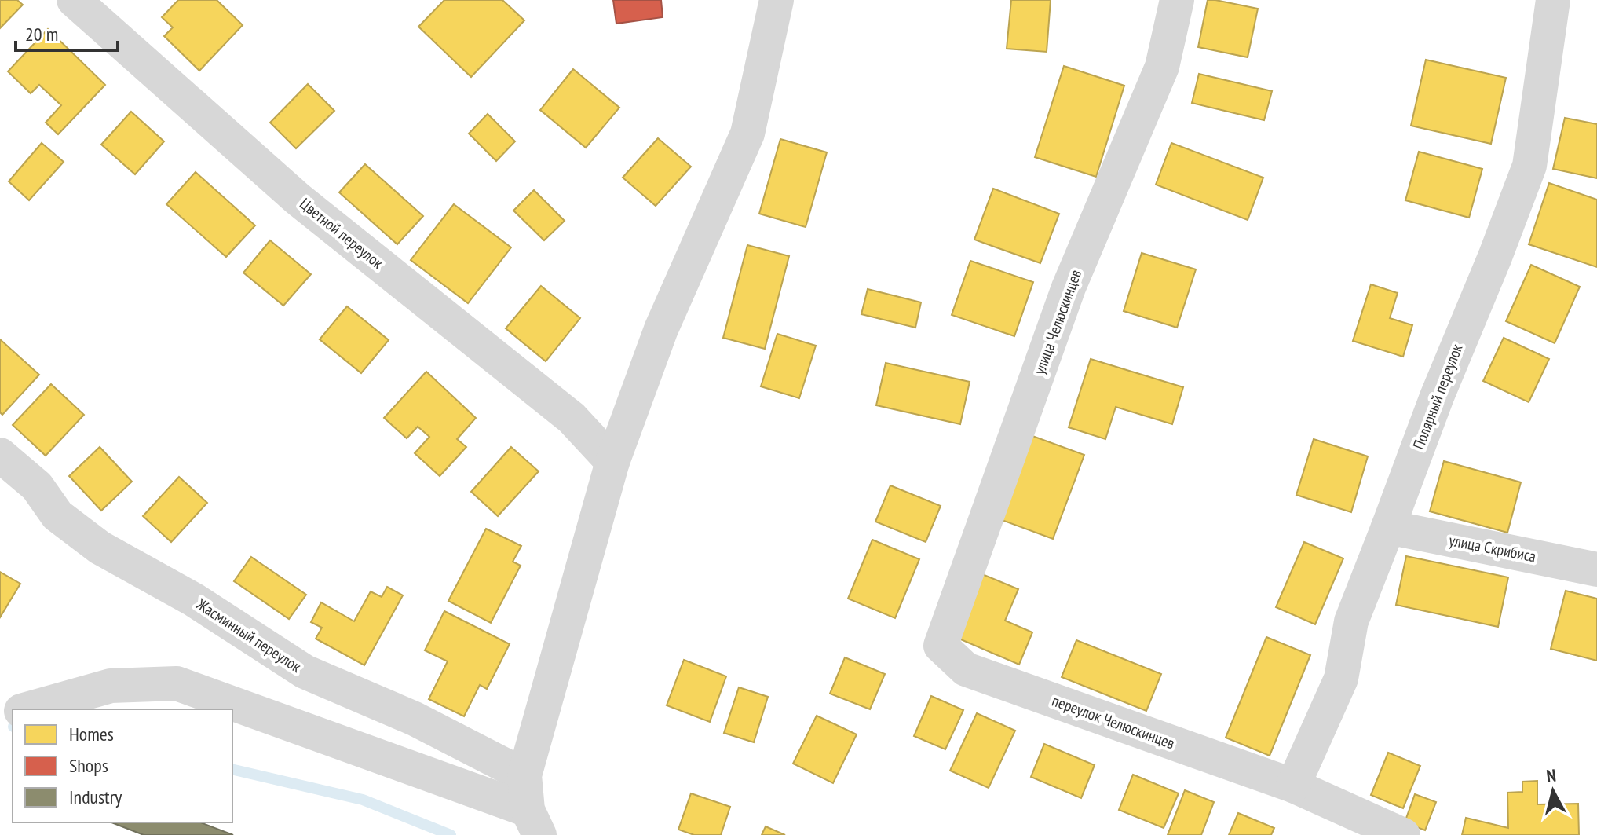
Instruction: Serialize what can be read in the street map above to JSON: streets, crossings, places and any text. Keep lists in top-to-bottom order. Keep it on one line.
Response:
{"streets":{"street":["Цветной переулок","улица Челюскинцев","Полярный переулок","улица Скрибиса","Жасминный переулок","переулок Челюскинцев"]},"crossings":[["улица Челюскинцев","переулок Челюскинцев"],["Полярный переулок","улица Скрибиса"],["Полярный переулок","переулок Челюскинцев"]],"legend":["Homes","Shops","Industry"],"scale_bar":"20 m","north":"top"}
